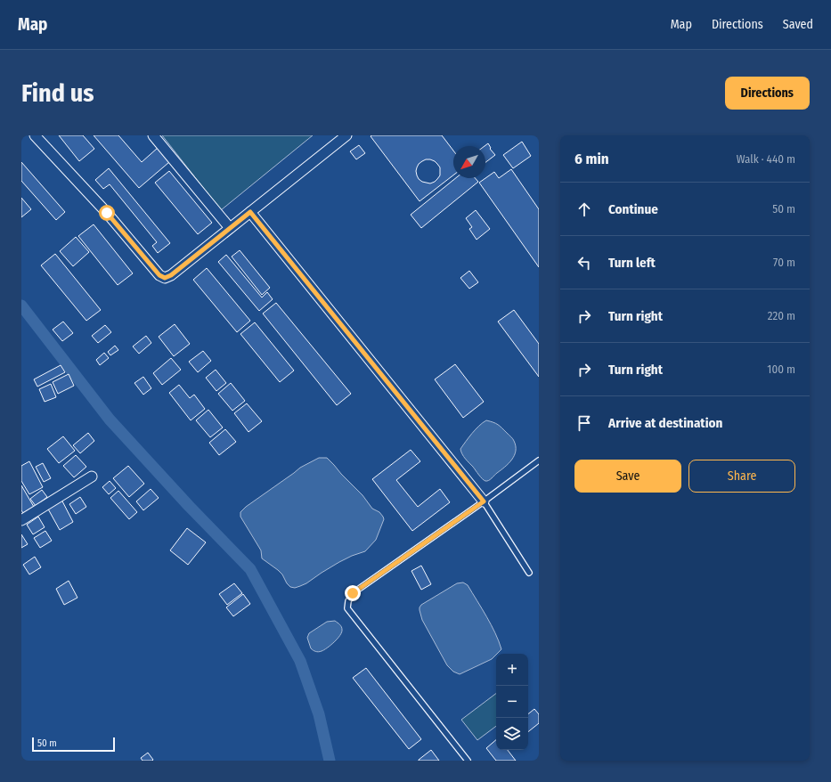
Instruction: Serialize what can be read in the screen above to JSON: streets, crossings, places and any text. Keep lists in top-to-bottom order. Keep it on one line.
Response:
{"scale_bar":"50 m","north":"bottom left","page":{"header":"Map","nav":["Map","Directions","Saved"],"buttons":["Directions",["Save","Share"]],"title":"Find us","heading":["6 min","Walk · 440 m"],"list":[["Continue","50 m"],["Turn left","70 m"],["Turn right","220 m"],["Turn right","100 m"],"Arrive at destination"],"map_buttons":["+","−"],"scale":"50 m"}}
